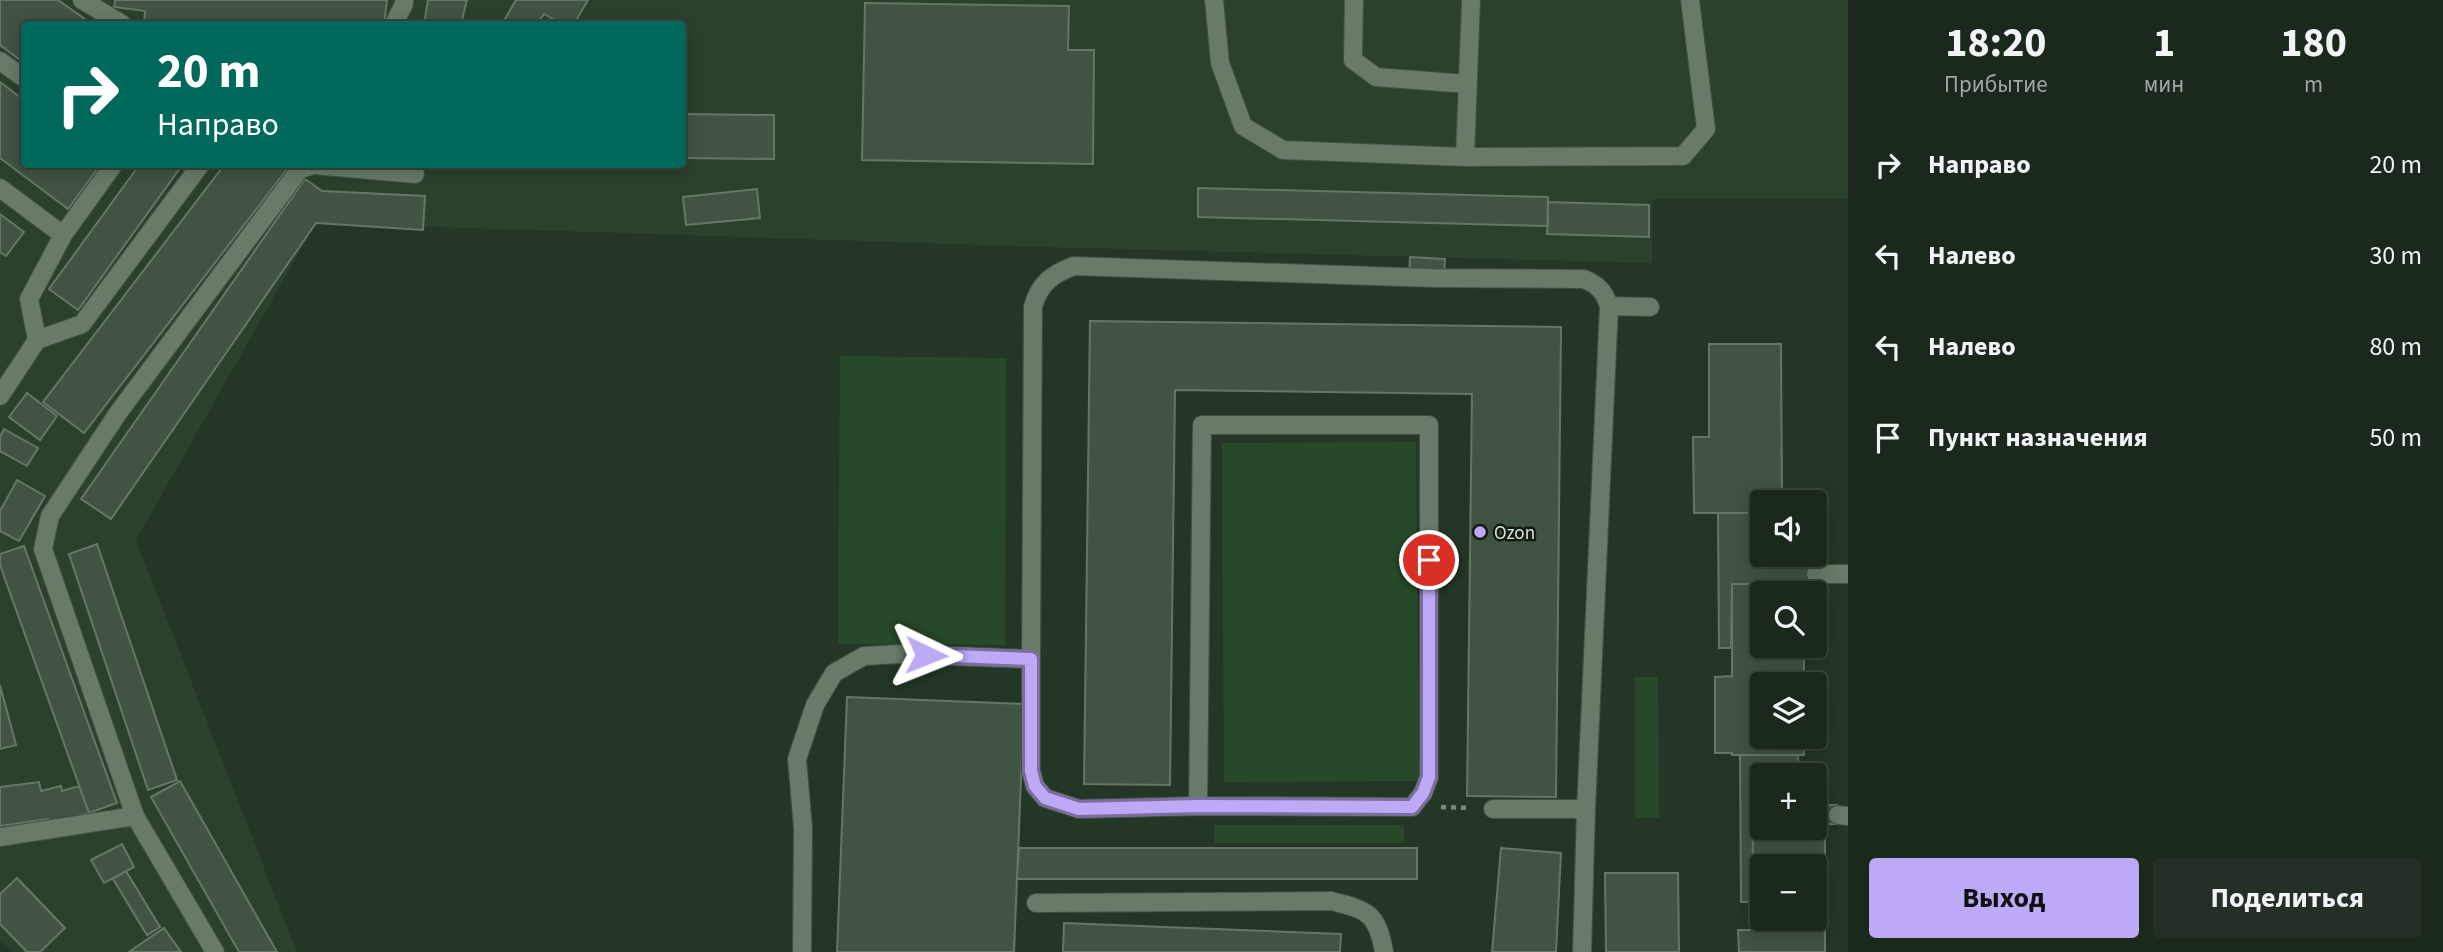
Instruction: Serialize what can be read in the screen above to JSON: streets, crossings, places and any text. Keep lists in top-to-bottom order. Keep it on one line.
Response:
{"places":["Ozon"],"page":{"eta":["18:20","Прибытие","1","мин","180","m"],"turn":["20 m","Направо"],"list":[{"name":"Направо","value":"20 m"},{"name":"Налево","value":"30 m"},{"name":"Налево","value":"80 m"},{"name":"Пункт назначения","value":"50 m"}],"map_buttons":["+","−"],"buttons":["Выход","Поделиться"]}}
